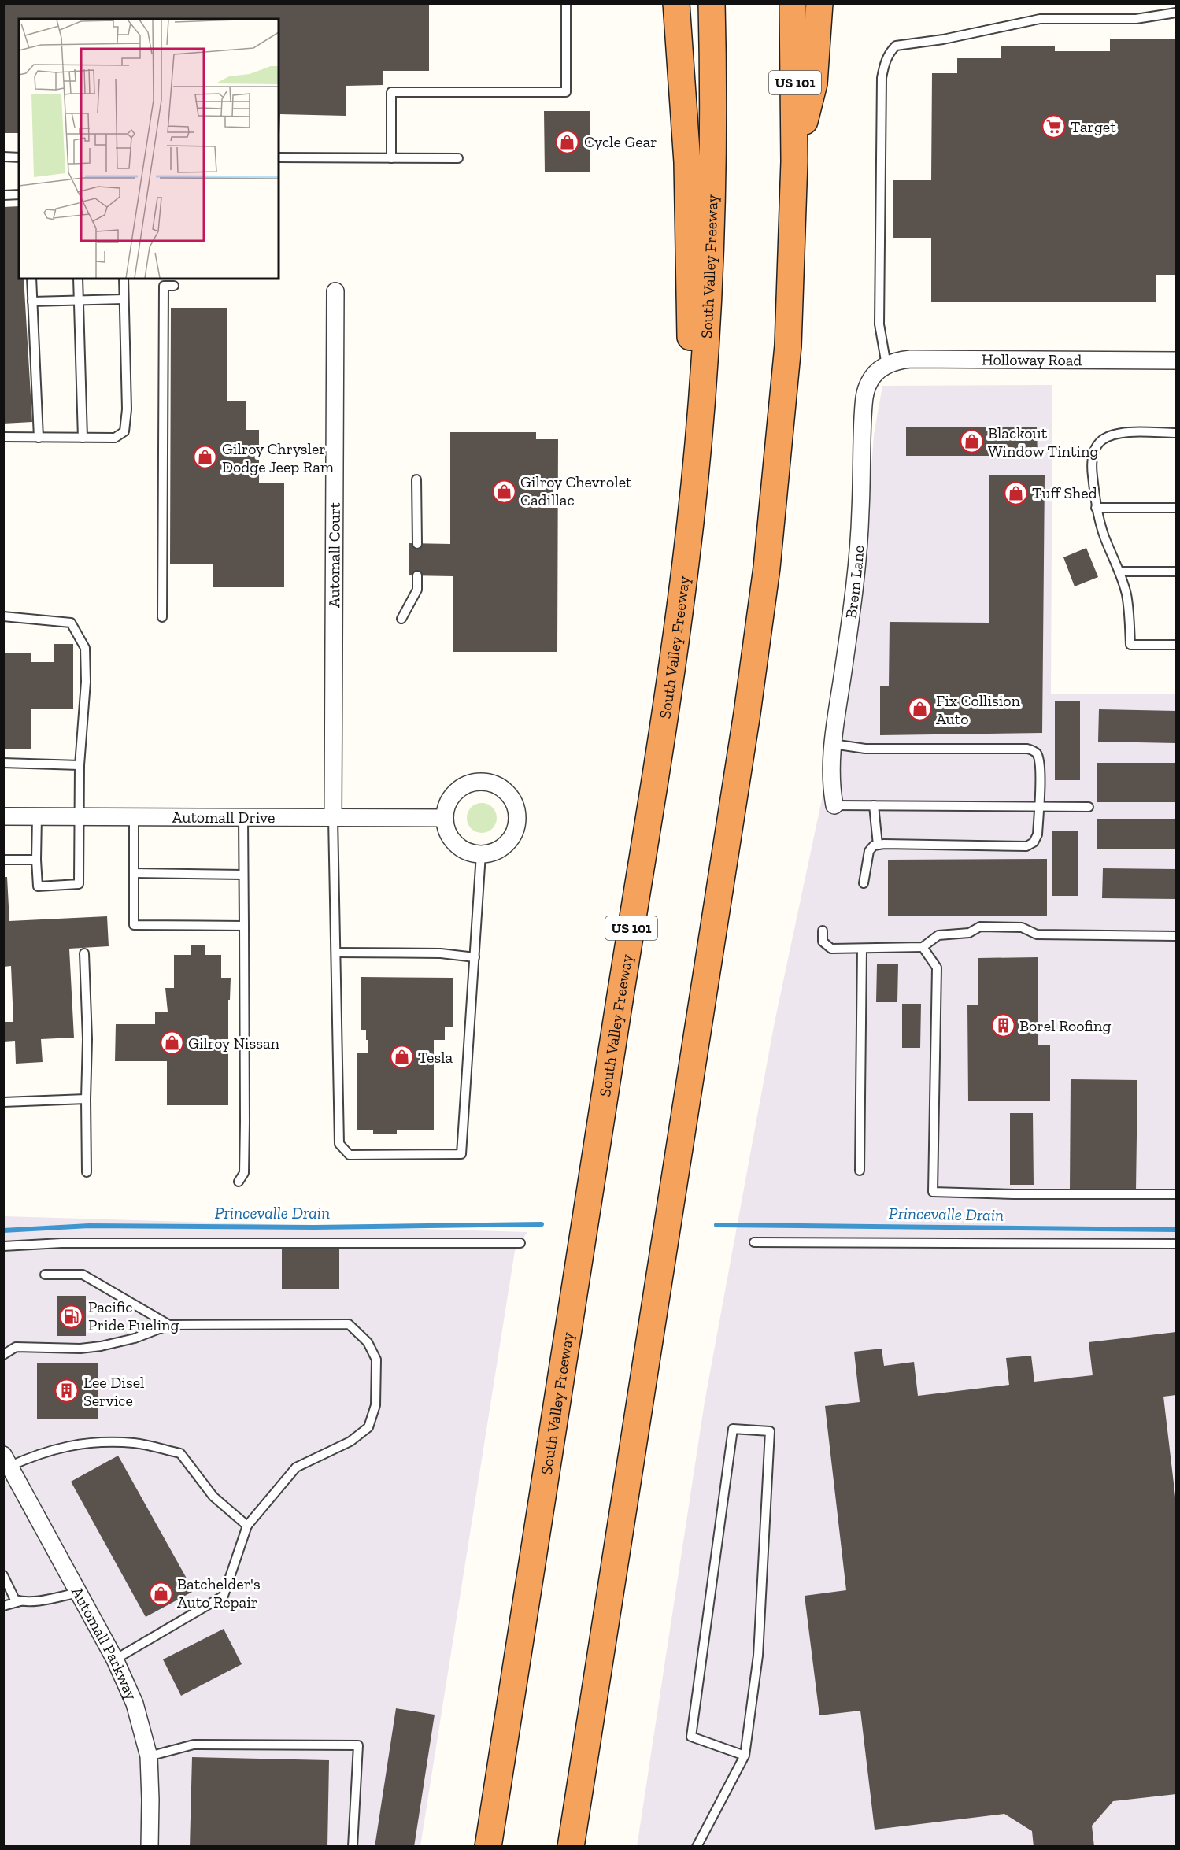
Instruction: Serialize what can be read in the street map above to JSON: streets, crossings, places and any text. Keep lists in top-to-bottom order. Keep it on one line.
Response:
{"streets":{"highway":["US 101","South Valley Freeway"],"street":["Holloway Road","Automall Court","Brem Lane","Automall Drive","Automall Parkway"]},"crossings":[["Holloway Road","Brem Lane"],["Automall Court","Automall Drive"]],"water":["Princevalle Drain"],"places":{"supermarket":["Target"],"shop":["Cycle Gear","Blackout Window Tinting","Gilroy Chrysler Dodge Jeep Ram","Gilroy Chevrolet Cadillac","Tuff Shed","Fix Collision Auto","Gilroy Nissan","Tesla","Batchelder's Auto Repair"],"building":["Borel Roofing","Lee Disel Service"],"fuel station":["Pacific Pride Fueling"]}}
